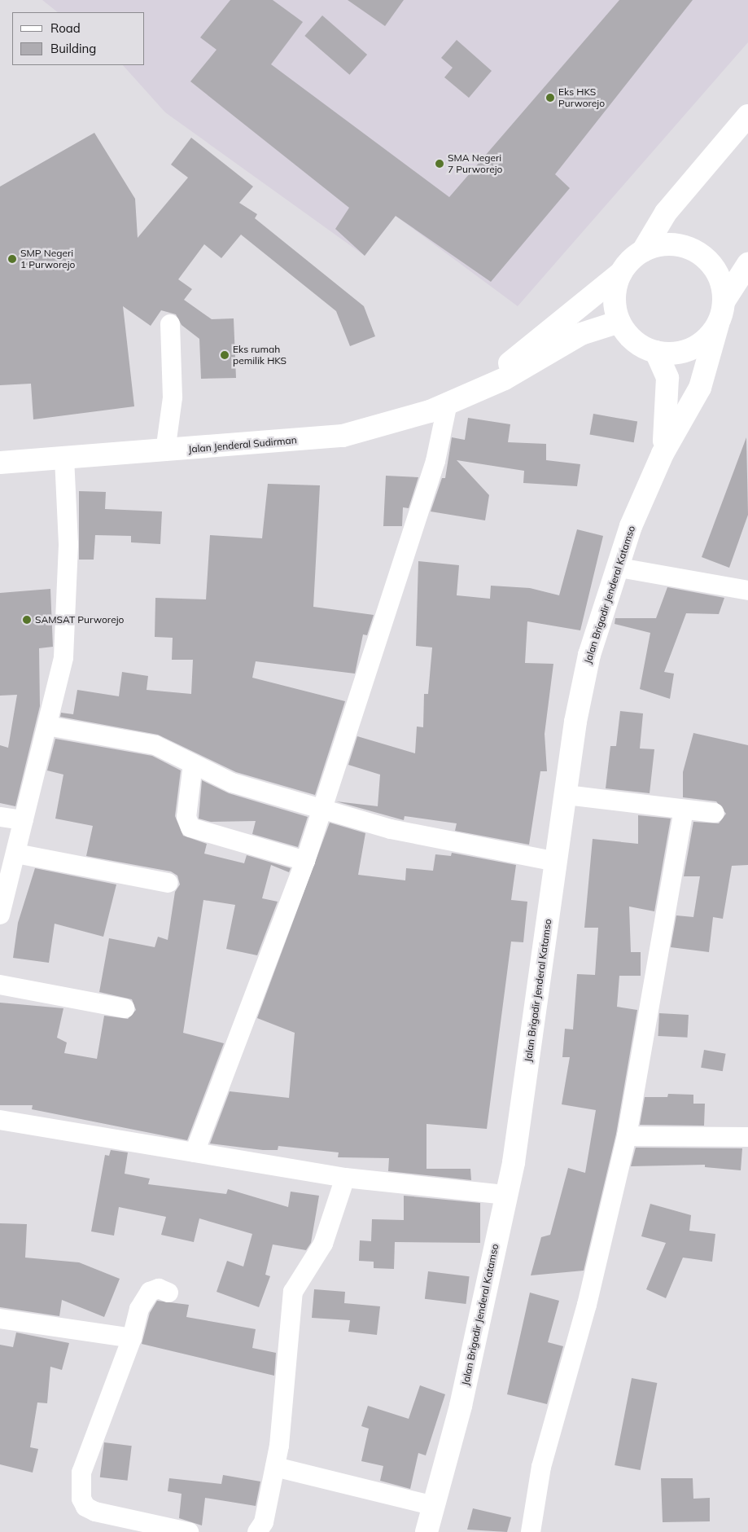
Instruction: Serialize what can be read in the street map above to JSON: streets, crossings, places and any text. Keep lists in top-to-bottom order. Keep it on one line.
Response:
{"streets":{"main road":["Jalan Jenderal Sudirman","Jalan Brigadir Jenderal Katamso"]},"places":["Eks HKS Purworejo","SMA Negeri 7 Purworejo","SMP Negeri 1 Purworejo","Eks rumah pemilik HKS","SAMSAT Purworejo"],"legend":["Road","Building"]}
